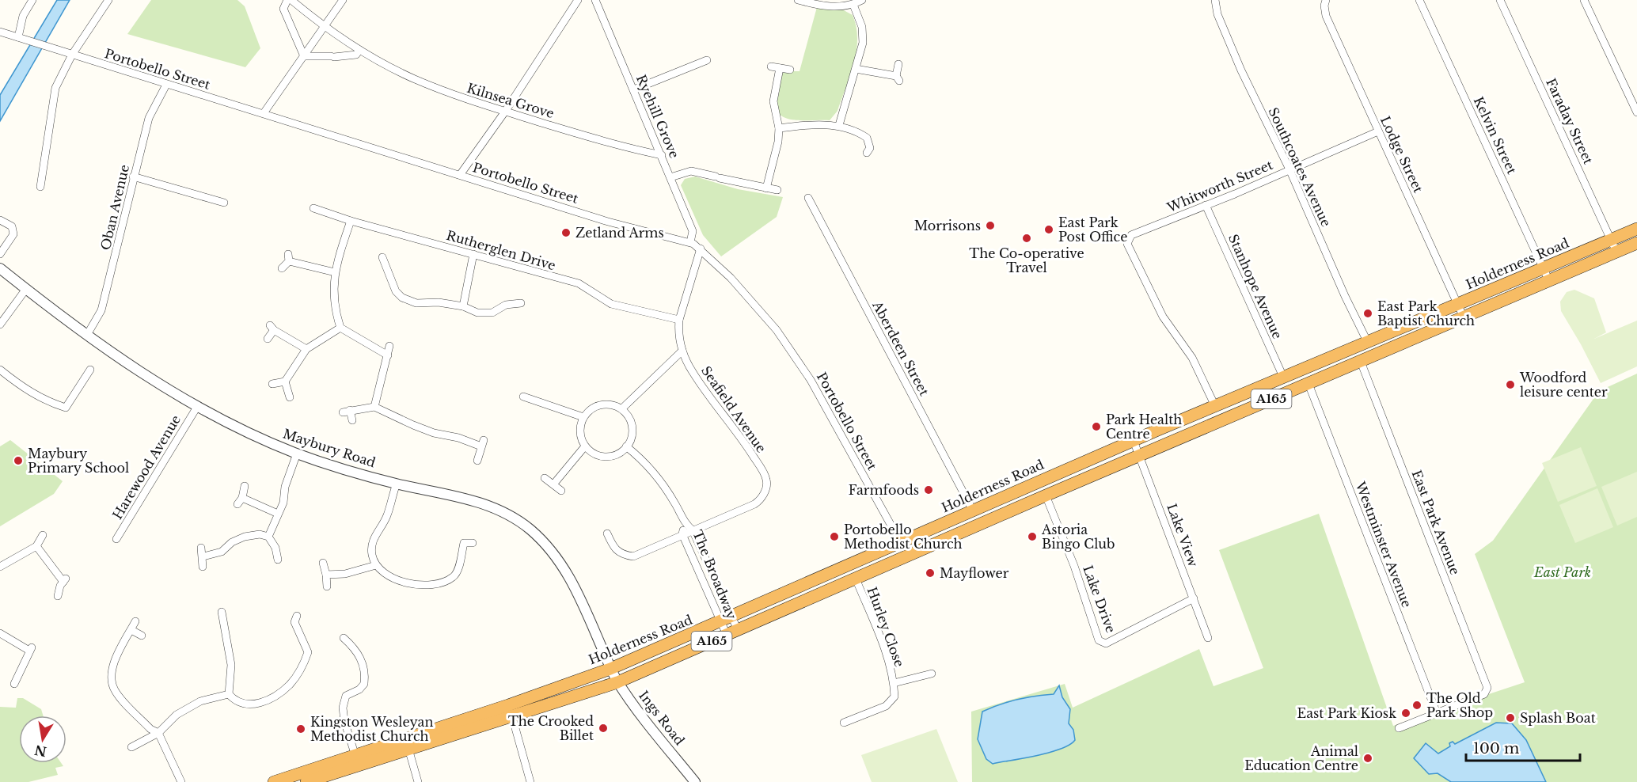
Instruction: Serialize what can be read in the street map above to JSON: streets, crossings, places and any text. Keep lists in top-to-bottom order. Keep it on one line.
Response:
{"streets":{"highway":["Holderness Road","A165"],"street":["Portobello Street","Kilnsea Grove","Ryehill Grove","Faraday Street","Kelvin Street","Lodge Street","Southcoates Avenue","Whitworth Street","Oban Avenue","Rutherglen Drive","Stanhope Avenue","Aberdeen Street","Seafield Avenue","Maybury Road","Harewood Avenue","East Park Avenue","Lake View","Westminster Avenue","The Broadway","Lake Drive","Hurley Close","Ings Road"]},"crossings":[["Portobello Street","Ryehill Grove"],["Portobello Street","Oban Avenue"],["Portobello Street","Holderness Road"],["Portobello Street","Seafield Avenue"],["Kilnsea Grove","Ryehill Grove"],["Faraday Street","Holderness Road"],["Kelvin Street","Holderness Road"],["Lodge Street","Whitworth Street"],["Lodge Street","Holderness Road"],["Southcoates Avenue","Whitworth Street"],["Southcoates Avenue","Holderness Road"],["Whitworth Street","Holderness Road"],["Whitworth Street","Stanhope Avenue"],["Oban Avenue","Maybury Road"],["Rutherglen Drive","Seafield Avenue"],["Holderness Road","Stanhope Avenue"],["Holderness Road","Aberdeen Street"],["Holderness Road","Maybury Road"],["Holderness Road","East Park Avenue"],["Holderness Road","Lake View"],["Holderness Road","Westminster Avenue"],["Holderness Road","The Broadway"],["Holderness Road","Lake Drive"],["Holderness Road","Hurley Close"],["Holderness Road","Ings Road"],["Seafield Avenue","The Broadway"],["Maybury Road","Harewood Avenue"],["Maybury Road","Ings Road"],["East Park Avenue","Westminster Avenue"],["Lake View","Lake Drive"]],"parks":["East Park"],"places":["Morrisons","East Park Post Office","Zetland Arms","The Co-operative Travel","East Park Baptist Church","Woodford leisure center","Park Health Centre","Maybury Primary School","Farmfoods","Portobello Methodist Church","Astoria Bingo Club","Mayflower","The Old Park Shop","East Park Kiosk","Splash Boat","The Crooked Billet","Kingston Wesleyan Methodist Church","Animal Education Centre"],"scale_bar":"100 m","north":"bottom"}
